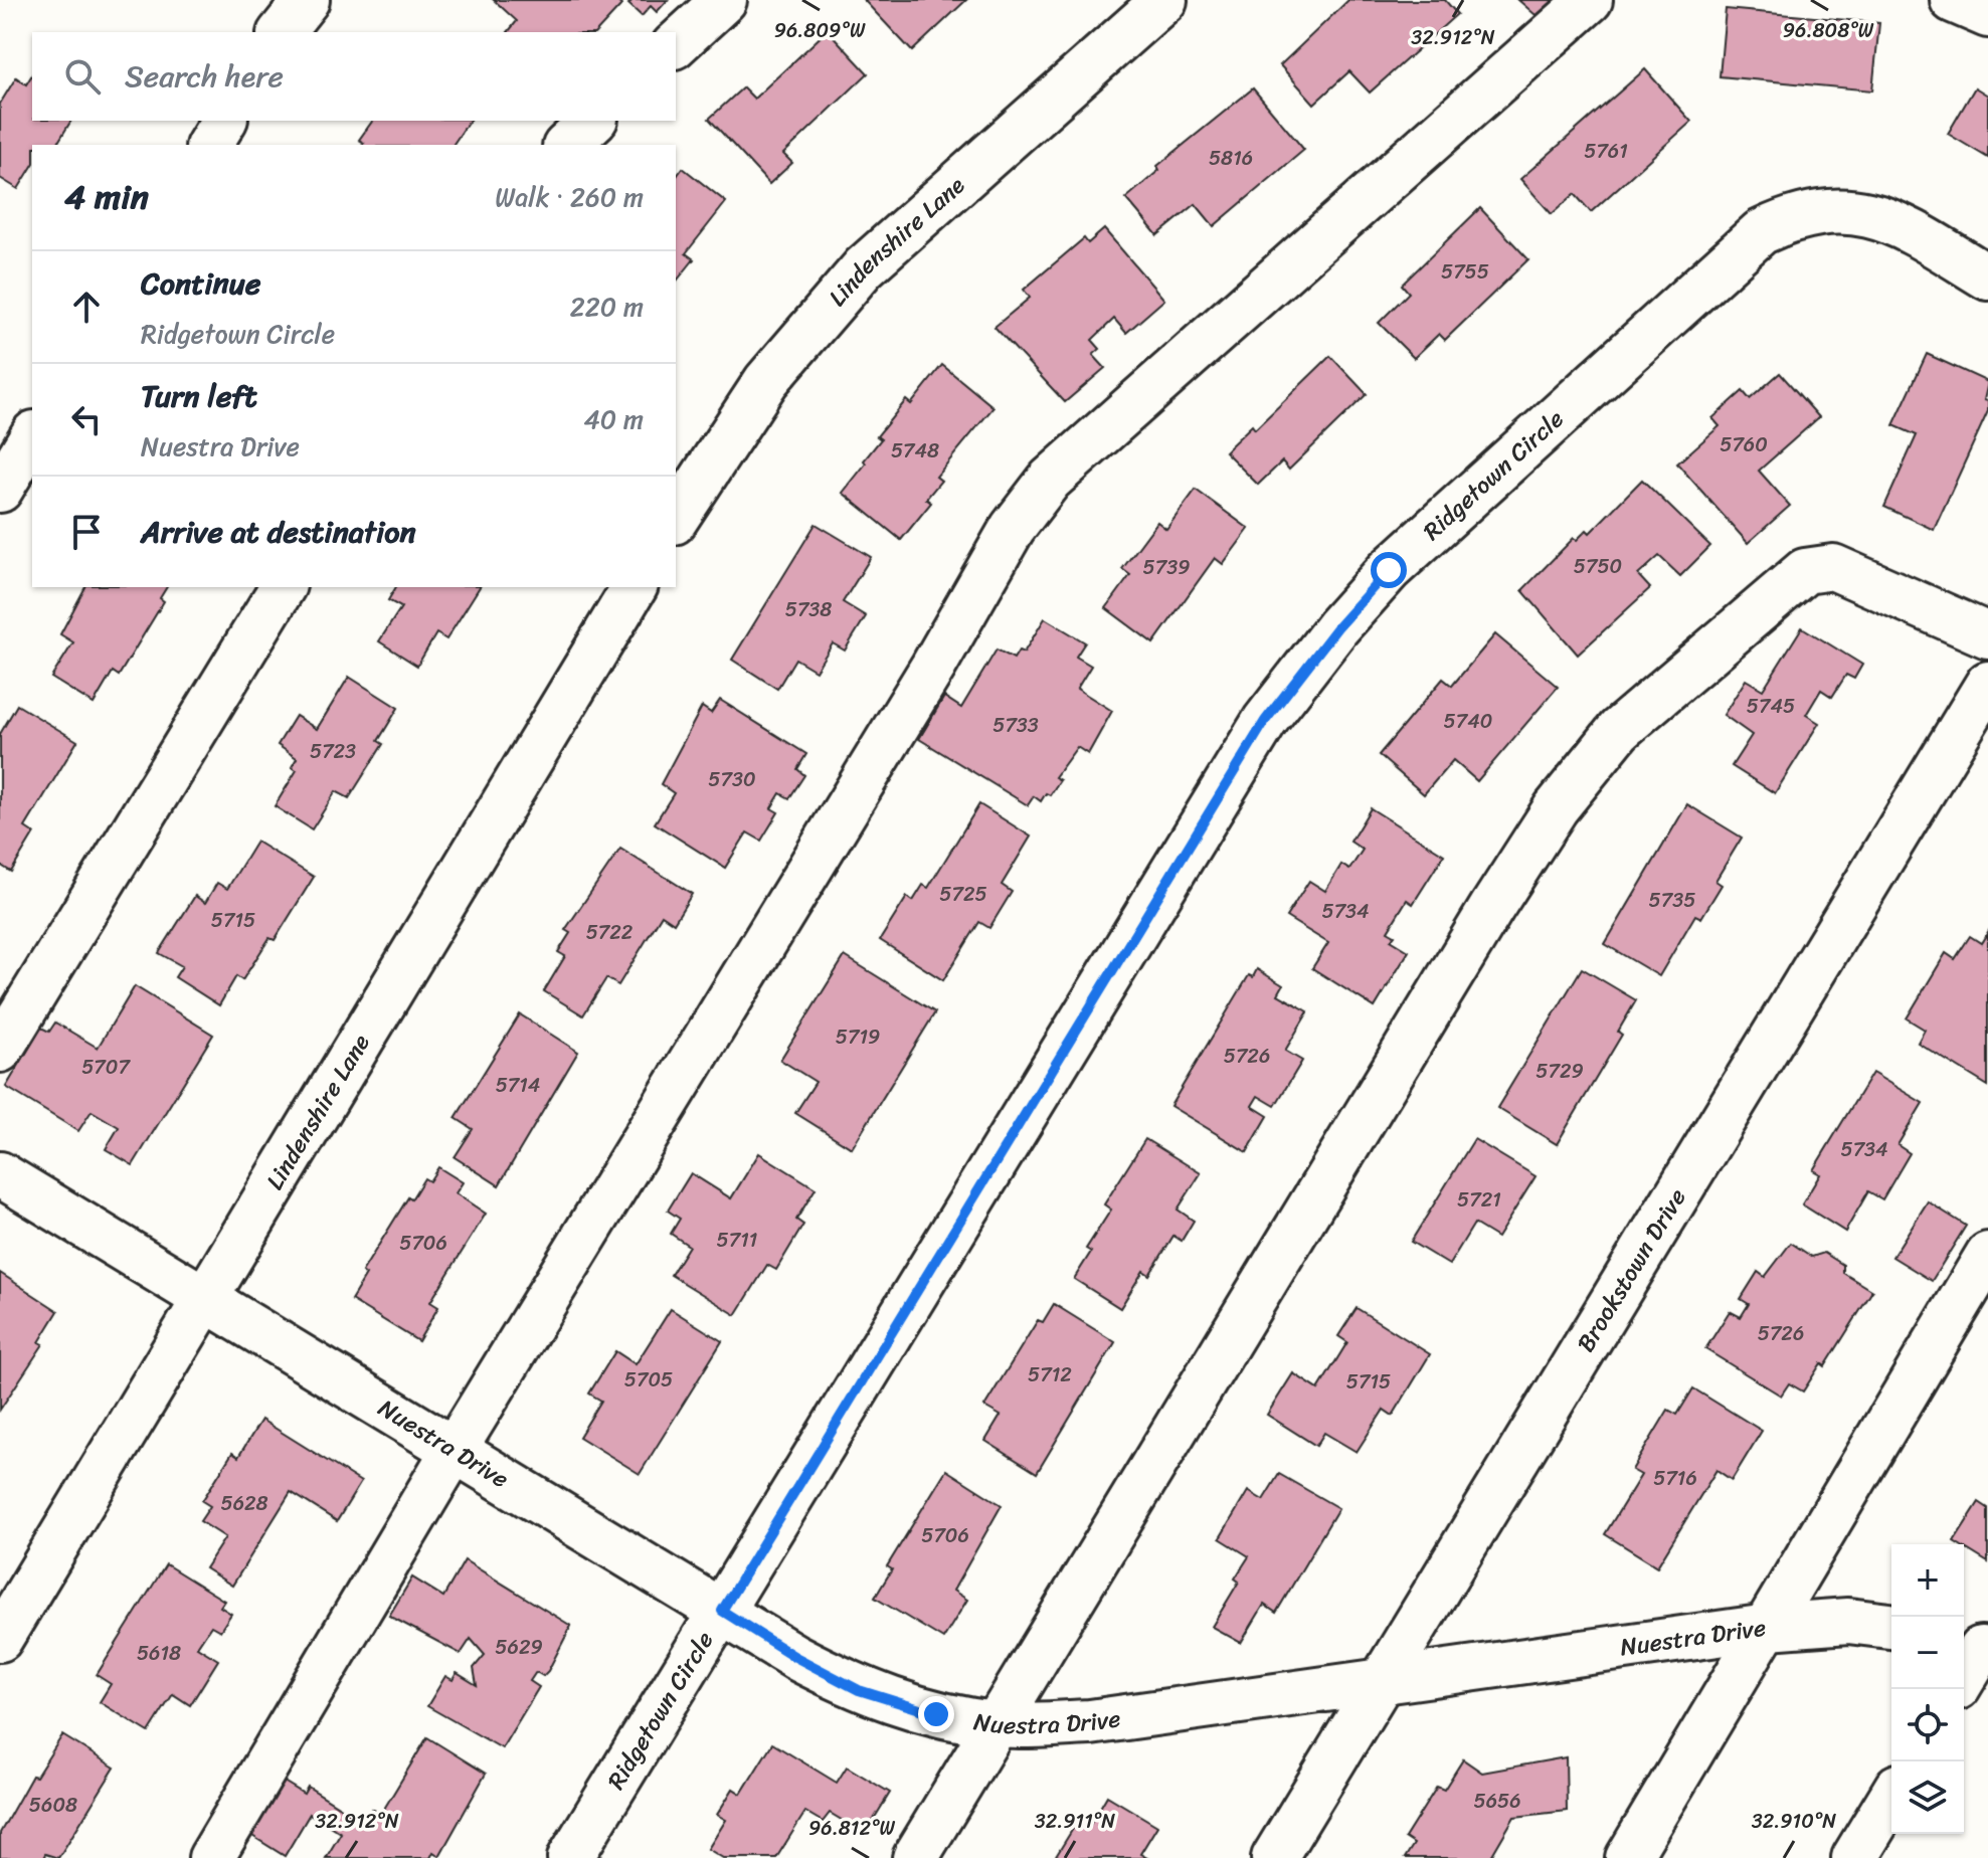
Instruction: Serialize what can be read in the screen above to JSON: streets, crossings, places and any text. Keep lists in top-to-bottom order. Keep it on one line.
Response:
{"streets":{"street":["Lindenshire Lane","Ridgetown Circle","Brookstown Drive","Nuestra Drive"]},"crossings":[["Lindenshire Lane","Nuestra Drive"],["Ridgetown Circle","Nuestra Drive"],["Brookstown Drive","Nuestra Drive"]],"house_numbers":["5761","5816","5755","5760","5748","5750","5739","5738","5745","5740","5733","5723","5730","5725","5735","5734","5715","5722","5719","5726","5707","5729","5714","5734","5721","5711","5706","5726","5712","5705","5715","5716","5628","5706","5629","5618","5656","5608"],"page":{"search":"Search here","heading":["4 min","Walk · 260 m"],"list":[["Continue","Ridgetown Circle","220 m"],["Turn left","Nuestra Drive","40 m"],"Arrive at destination"],"map_buttons":["+","−"]},"coordinates":["96.808°W","96.809°W","32.912°N","32.911°N","32.910°N","96.812°W"]}
